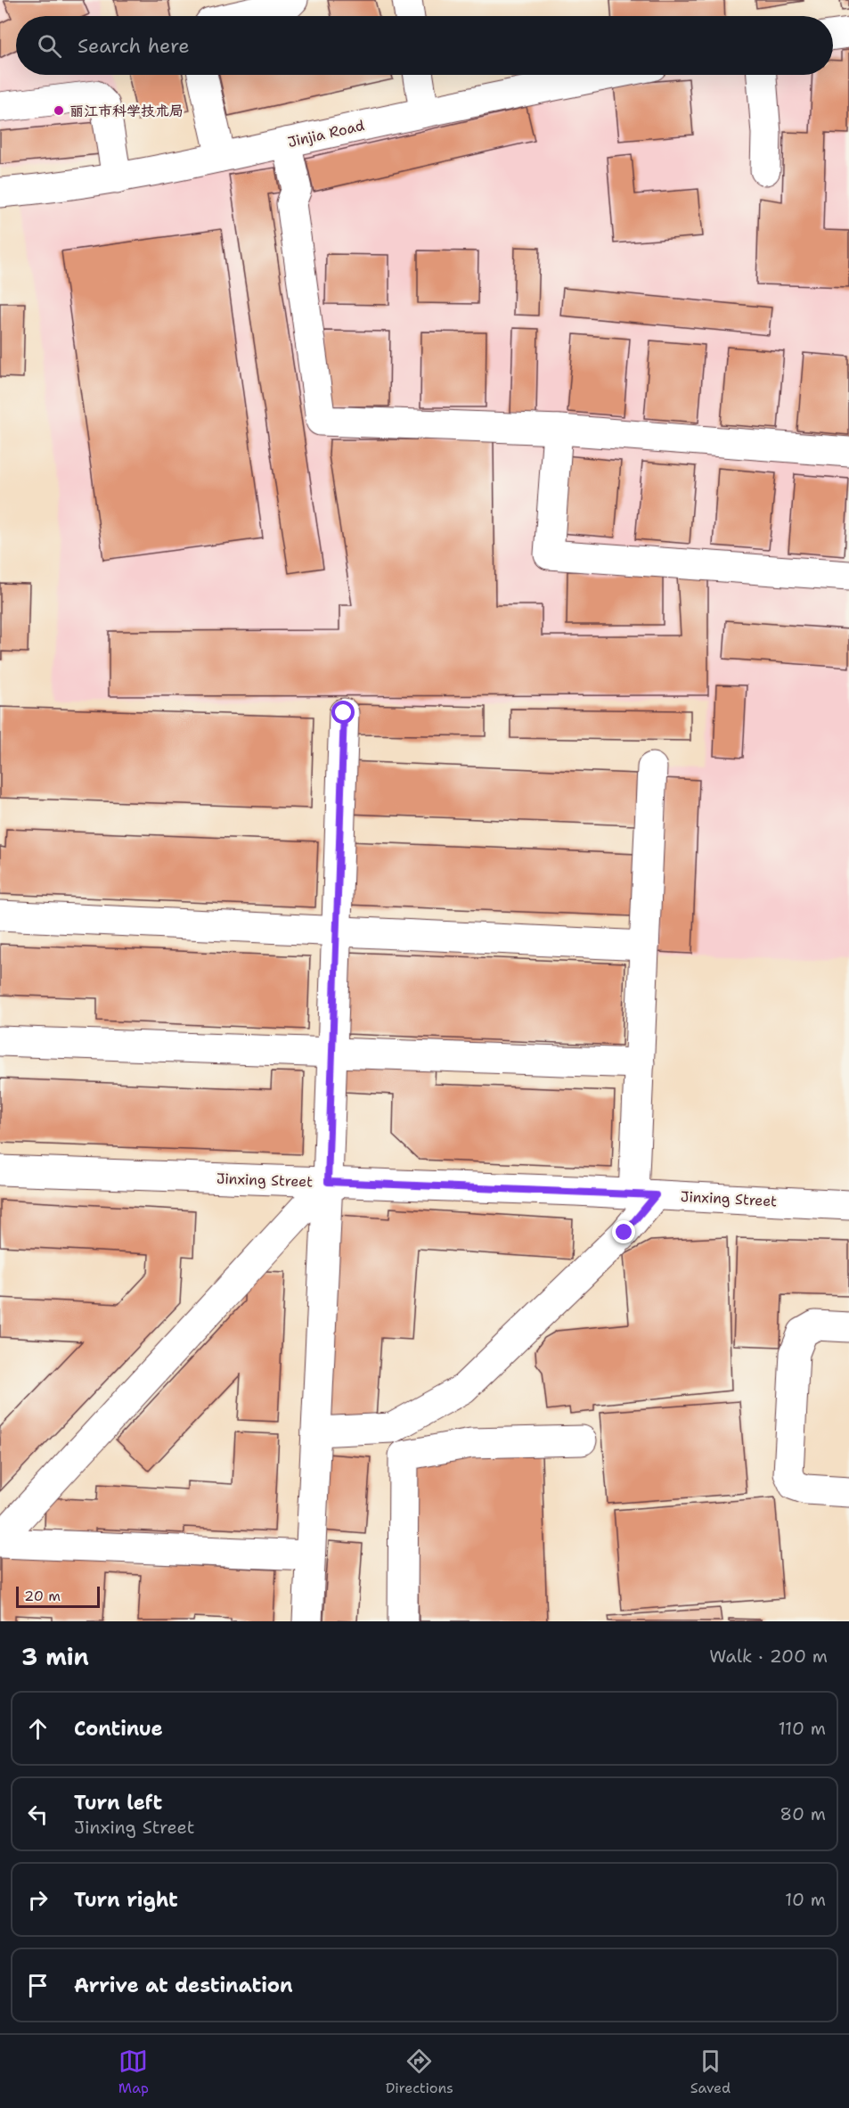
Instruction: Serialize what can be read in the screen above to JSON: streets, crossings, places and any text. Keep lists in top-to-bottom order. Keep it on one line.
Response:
{"streets":{"street":["Jinjia Road","Jinxing Street"]},"places":["丽江市科学技术局"],"scale_bar":"20 m","page":{"search":"Search here","scale":"20 m","heading":["3 min","Walk · 200 m"],"list":[["Continue","110 m"],["Turn left","Jinxing Street","80 m"],["Turn right","10 m"],"Arrive at destination"],"nav":["Map","Directions","Saved"]}}
